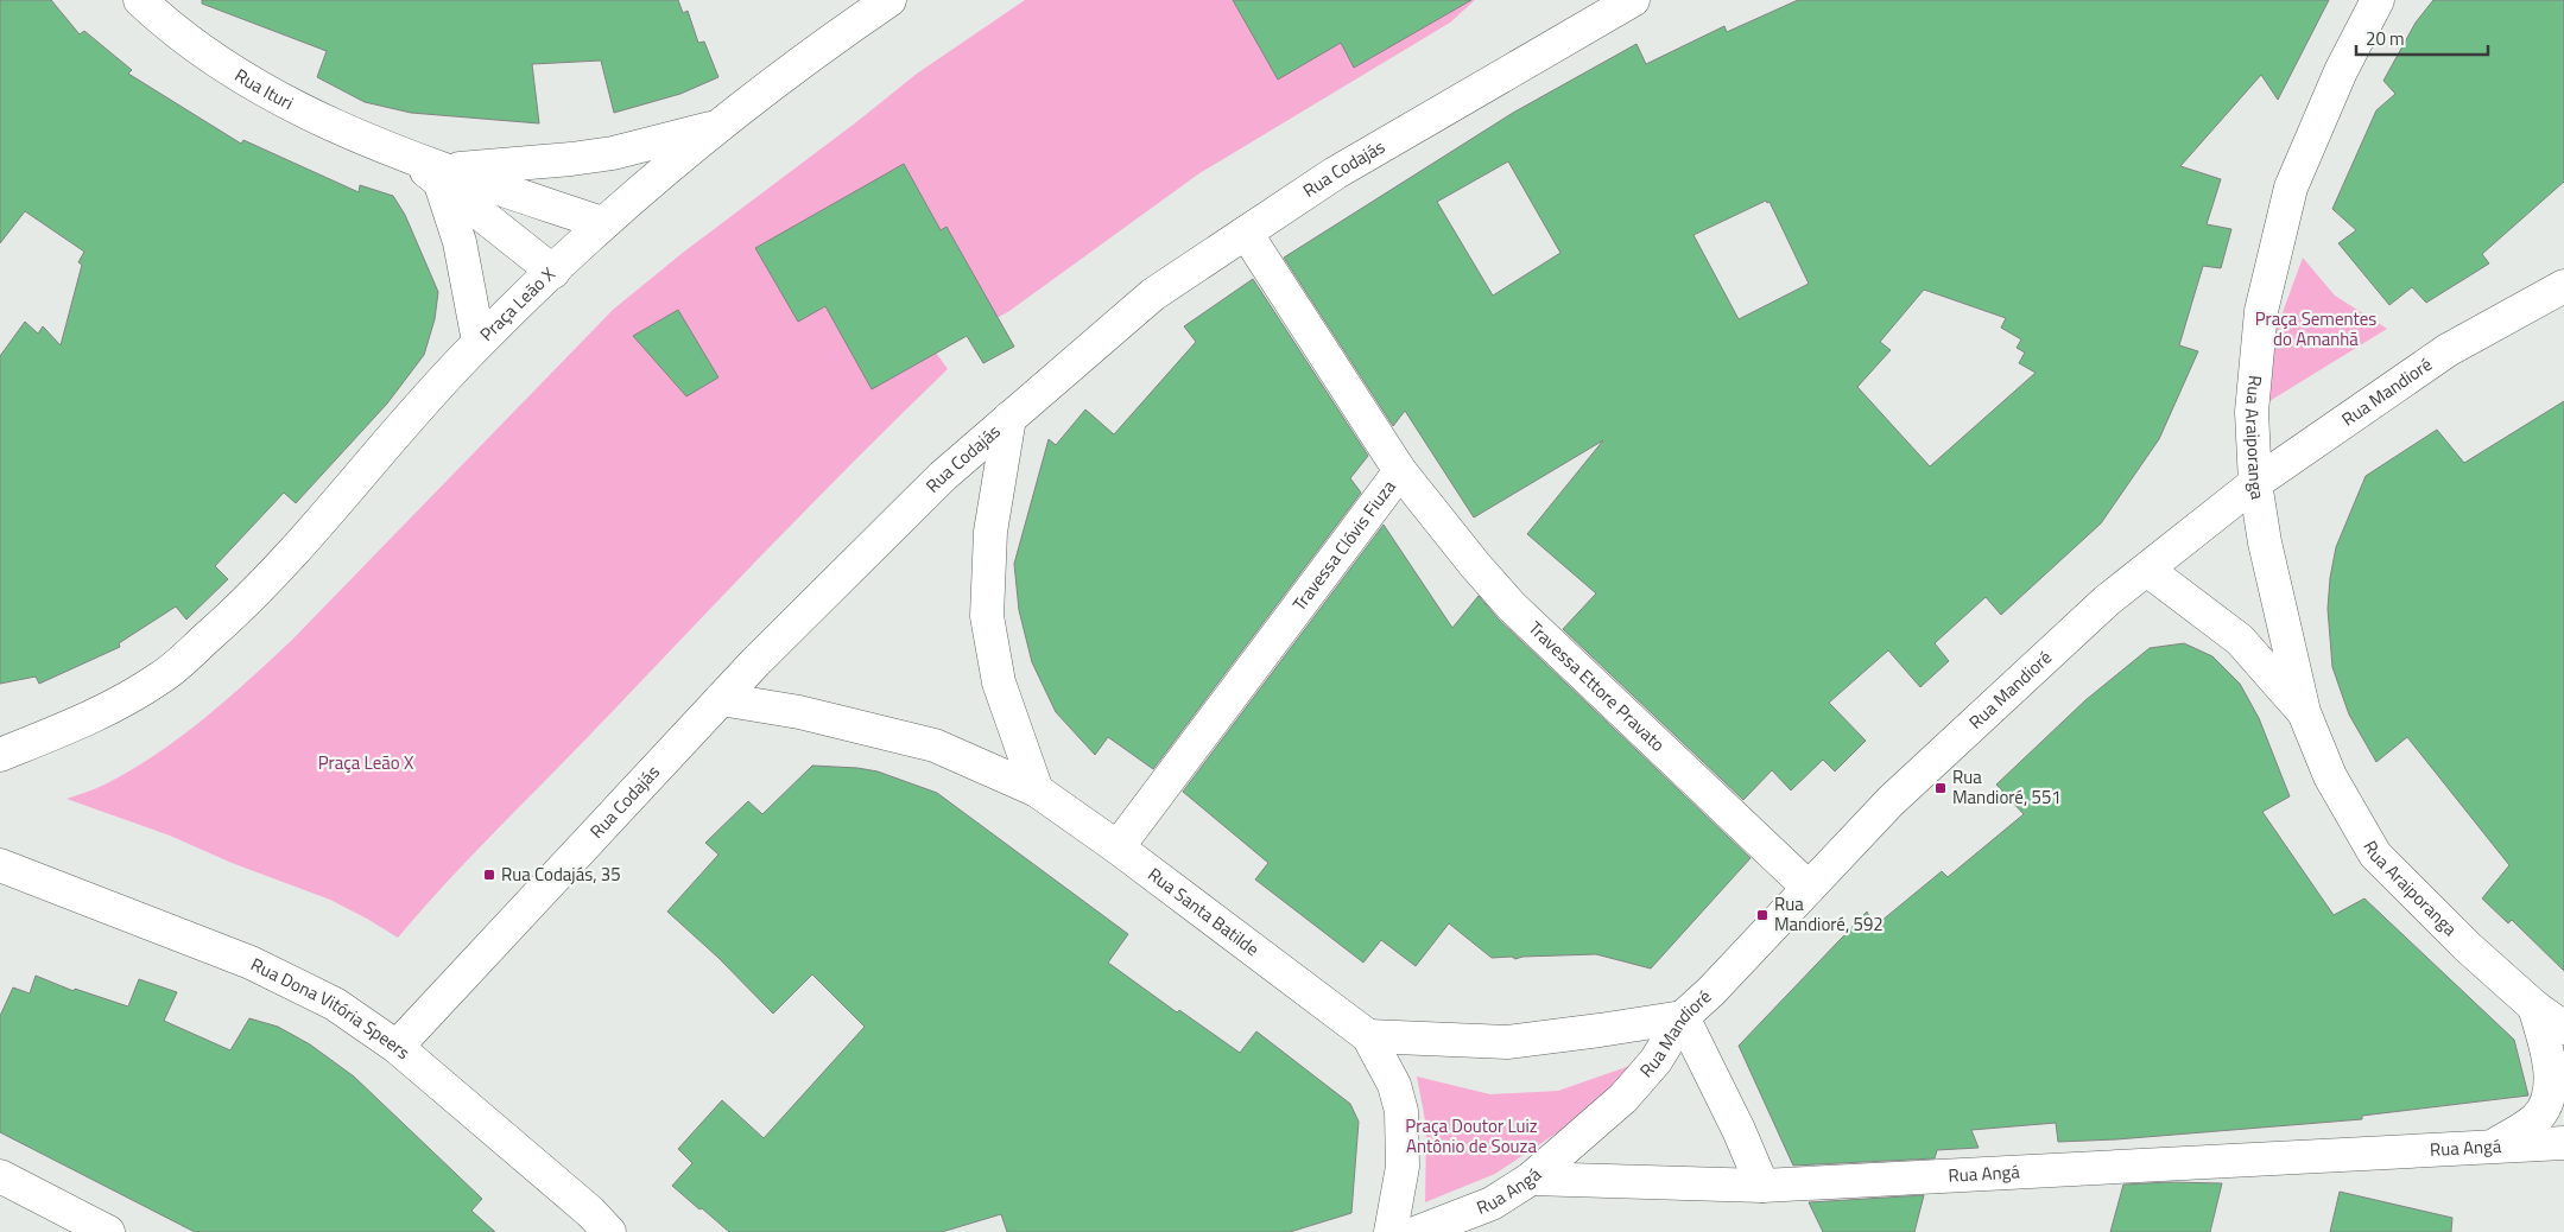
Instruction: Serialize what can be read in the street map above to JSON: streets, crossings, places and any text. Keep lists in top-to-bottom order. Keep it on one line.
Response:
{"streets":{"street":["Rua Ituri","Rua Codajás","Praça Leão X","Rua Mandioré","Rua Araiporanga","Travessa Clóvis Fiuza","Travessa Ettore Pravato","Rua Santa Batilde","Rua Dona Vitória Speers","Rua Angá"]},"crossings":[["Rua Ituri","Praça Leão X"],["Rua Codajás","Travessa Clóvis Fiuza"],["Rua Codajás","Rua Santa Batilde"],["Rua Codajás","Rua Dona Vitória Speers"],["Rua Mandioré","Rua Araiporanga"],["Rua Mandioré","Travessa Ettore Pravato"],["Rua Mandioré","Rua Angá"],["Travessa Clóvis Fiuza","Travessa Ettore Pravato"],["Travessa Clóvis Fiuza","Rua Santa Batilde"]],"parks":["Praça Sementes do Amanhã","Praça Leão X","Praça Doutor Luiz Antônio de Souza"],"places":{"transit":["Rua Mandioré, 551","Rua Codajás, 35","Rua Mandioré, 592"]},"scale_bar":"20 m"}
